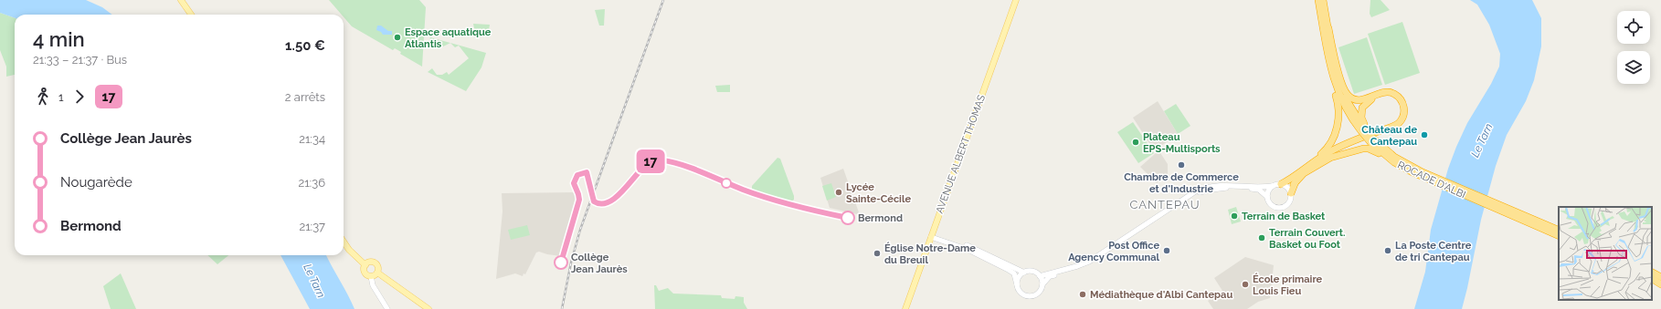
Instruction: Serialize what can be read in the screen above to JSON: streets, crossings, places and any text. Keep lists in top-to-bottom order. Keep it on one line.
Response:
{"streets":{"highway":["ROCADE D'ALBI"],"main road":["AVENUE ALBERT THOMAS"]},"districts":["CANTEPAU"],"water":["Le Tarn"],"places":["Espace aquatique Atlantis","Château de Cantepau","Plateau EPS-Multisports","Chambre de Commerce et d'Industrie","Lycée Sainte-Cécile","Terrain de Basket","Bermond","Terrain Couvert. Basket ou Foot","Post Office Agency Communal","La Poste Centre de tri Cantepau","Église Notre-Dame du Breuil","Collège Jean Jaurès","École primaire Louis Fieu","Médiathèque d'Albi Cantepau"],"lines":["bus line 17"],"page":{"on_map":"17","heading":["4 min","21:33 – 21:37 · Bus","1.50 €"],"legs":["1","17","2 arrêts"],"list":[{"name":"Collège Jean Jaurès","value":"21:34"},{"name":"Nougarède","value":"21:36"},{"name":"Bermond","value":"21:37"}]}}
